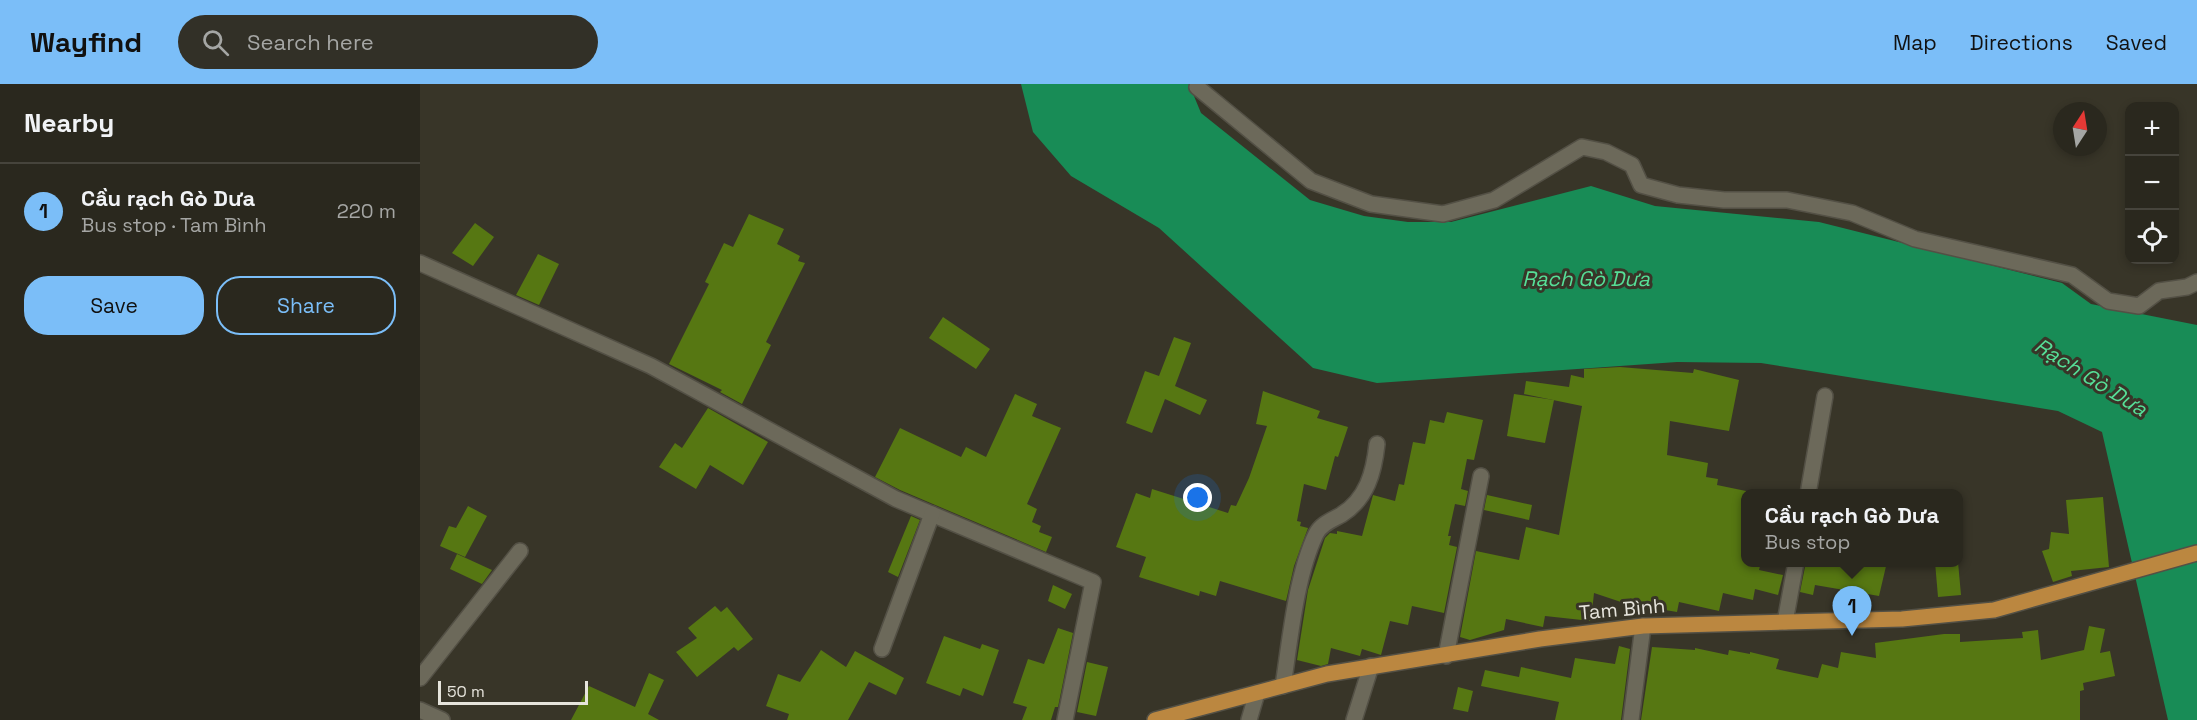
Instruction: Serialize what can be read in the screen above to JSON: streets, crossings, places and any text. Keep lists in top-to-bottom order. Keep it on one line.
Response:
{"streets":{"main road":["Tam Bình"]},"water":["Rạch Gò Dưa"],"scale_bar":"50 m","north":"top","page":{"header":"Wayfind","search":"Search here","nav":["Map","Directions","Saved"],"heading":"Nearby","map_buttons":["+","−"],"list":[{"mark":"1","name":"Cầu rạch Gò Dưa","note":"Bus stop · Tam Bình","value":"220 m"}],"buttons":["Save","Share"],"popup":["Cầu rạch Gò Dưa","Bus stop"],"pins":"1","scale":"50 m"}}
